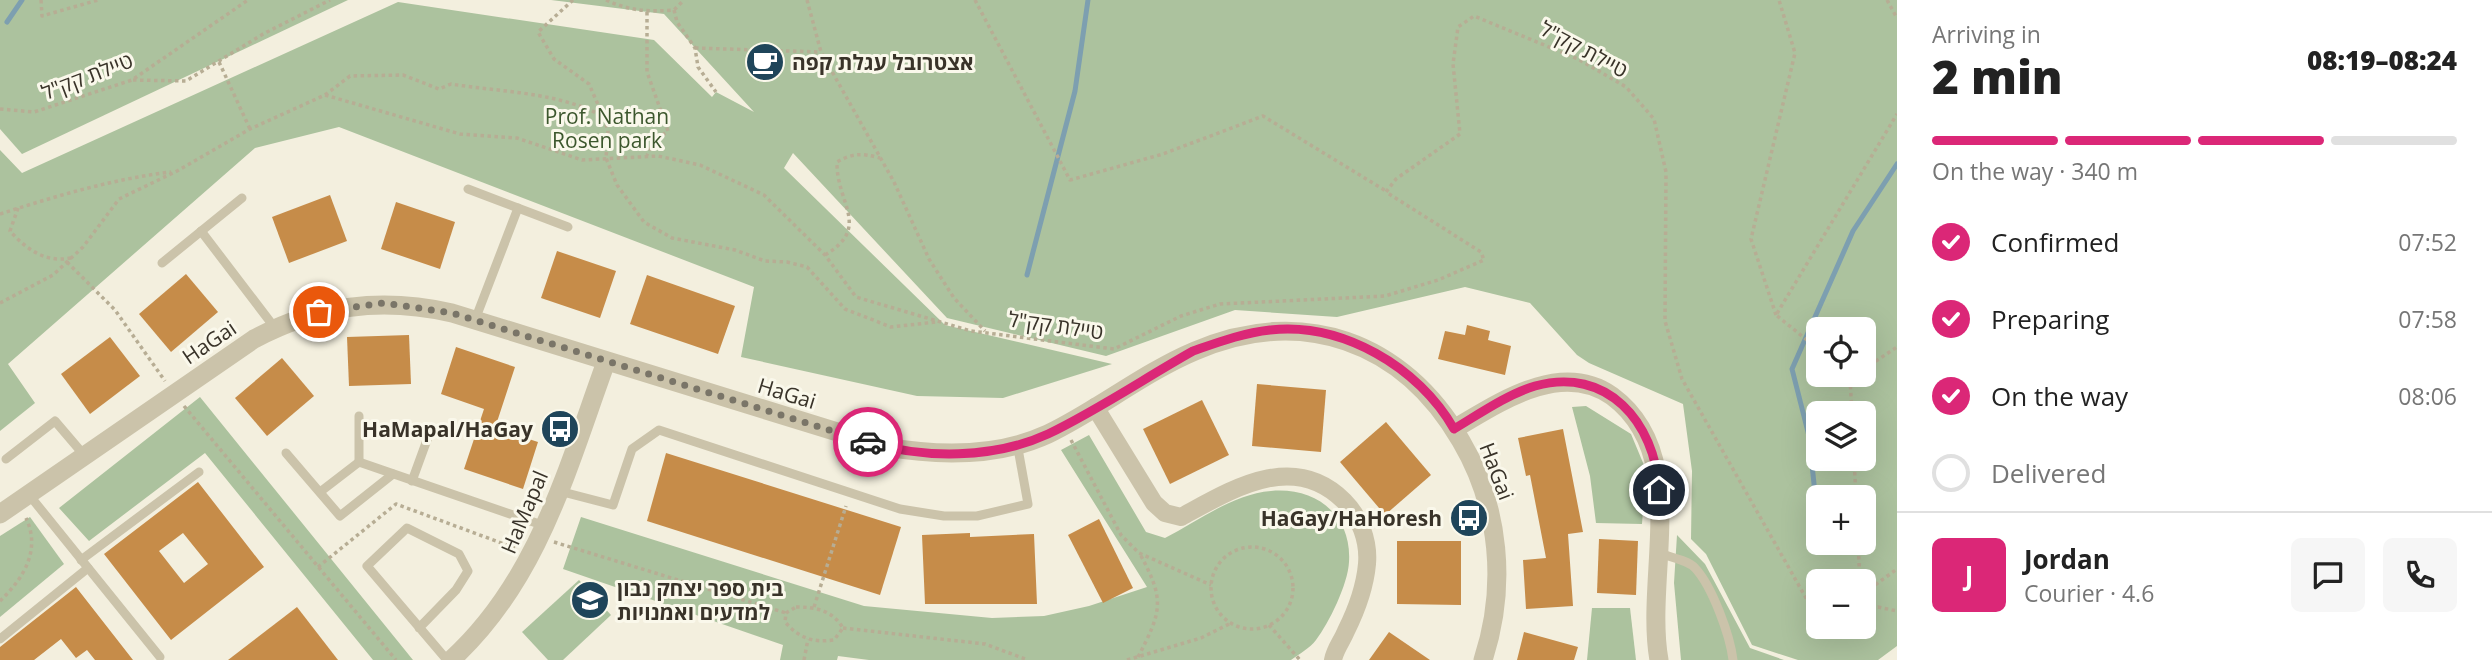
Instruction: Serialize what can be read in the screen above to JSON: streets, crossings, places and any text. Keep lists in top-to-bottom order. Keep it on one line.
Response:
{"streets":{"street":["HaGai","HaMapal"],"path":["טיילת קק\"ל"]},"crossings":[["HaGai","HaMapal"]],"parks":["Prof. Nathan Rosen park"],"places":{"cafe":["אצטרובל עגלת קפה"],"bus stop":["HaMapal/HaGay","HaGay/HaHoresh"],"school or university":["בית ספר יצחק נבון למדעים ואמנויות"]},"page":{"heading":["2 min","Arriving in","08:19–08:24"],"panel":["Jordan","Courier · 4.6"],"bar":"On the way · 340 m","list":[["Confirmed","07:52"],["Preparing","07:58"],["On the way","08:06"],"Delivered"],"map_buttons":["+","−"],"round":"J"}}
